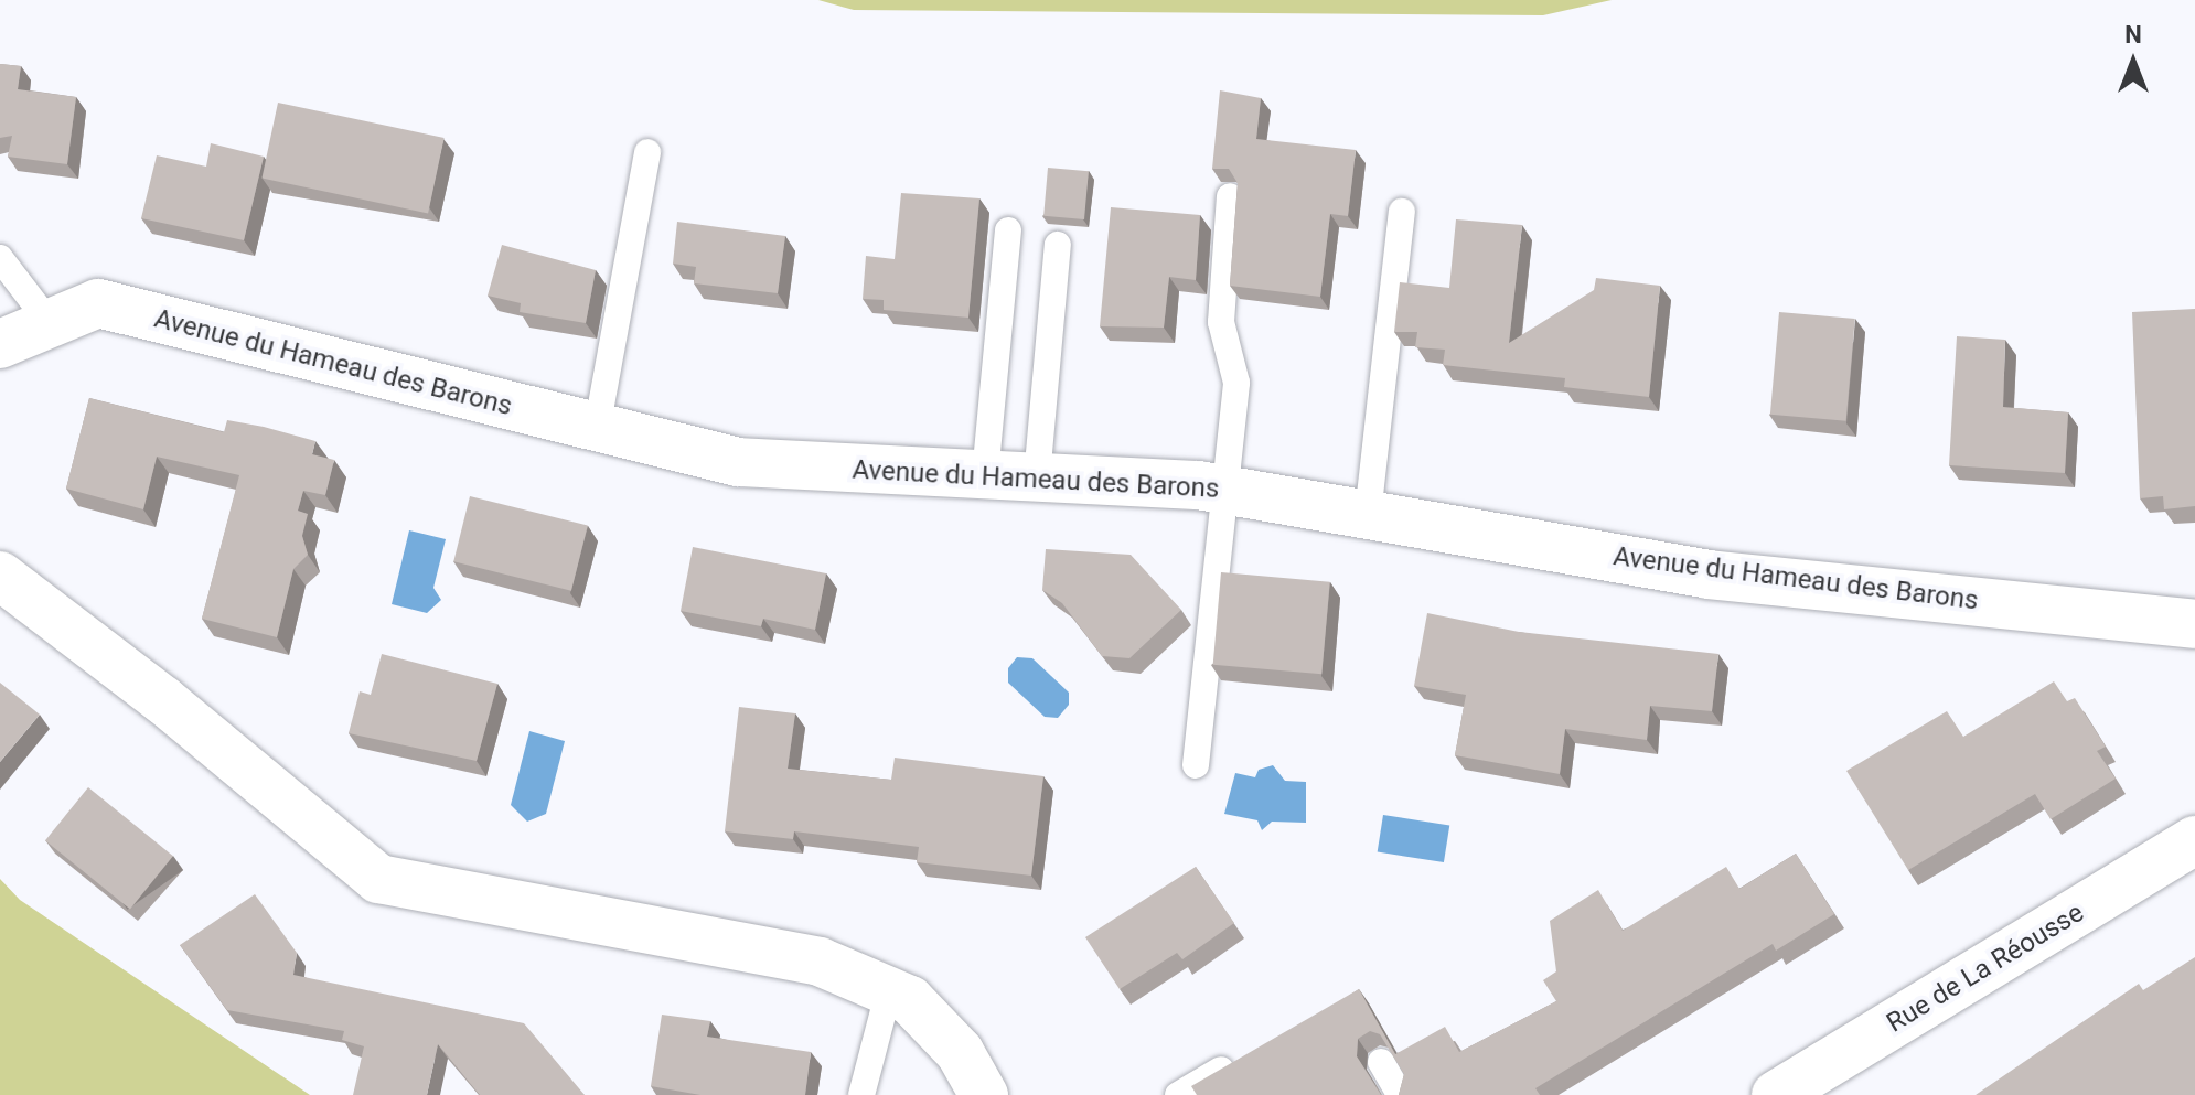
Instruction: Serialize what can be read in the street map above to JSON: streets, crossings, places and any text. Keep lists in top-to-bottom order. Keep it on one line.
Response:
{"streets":{"street":["Avenue du Hameau des Barons","Rue de La Réousse"]},"north":"top"}
